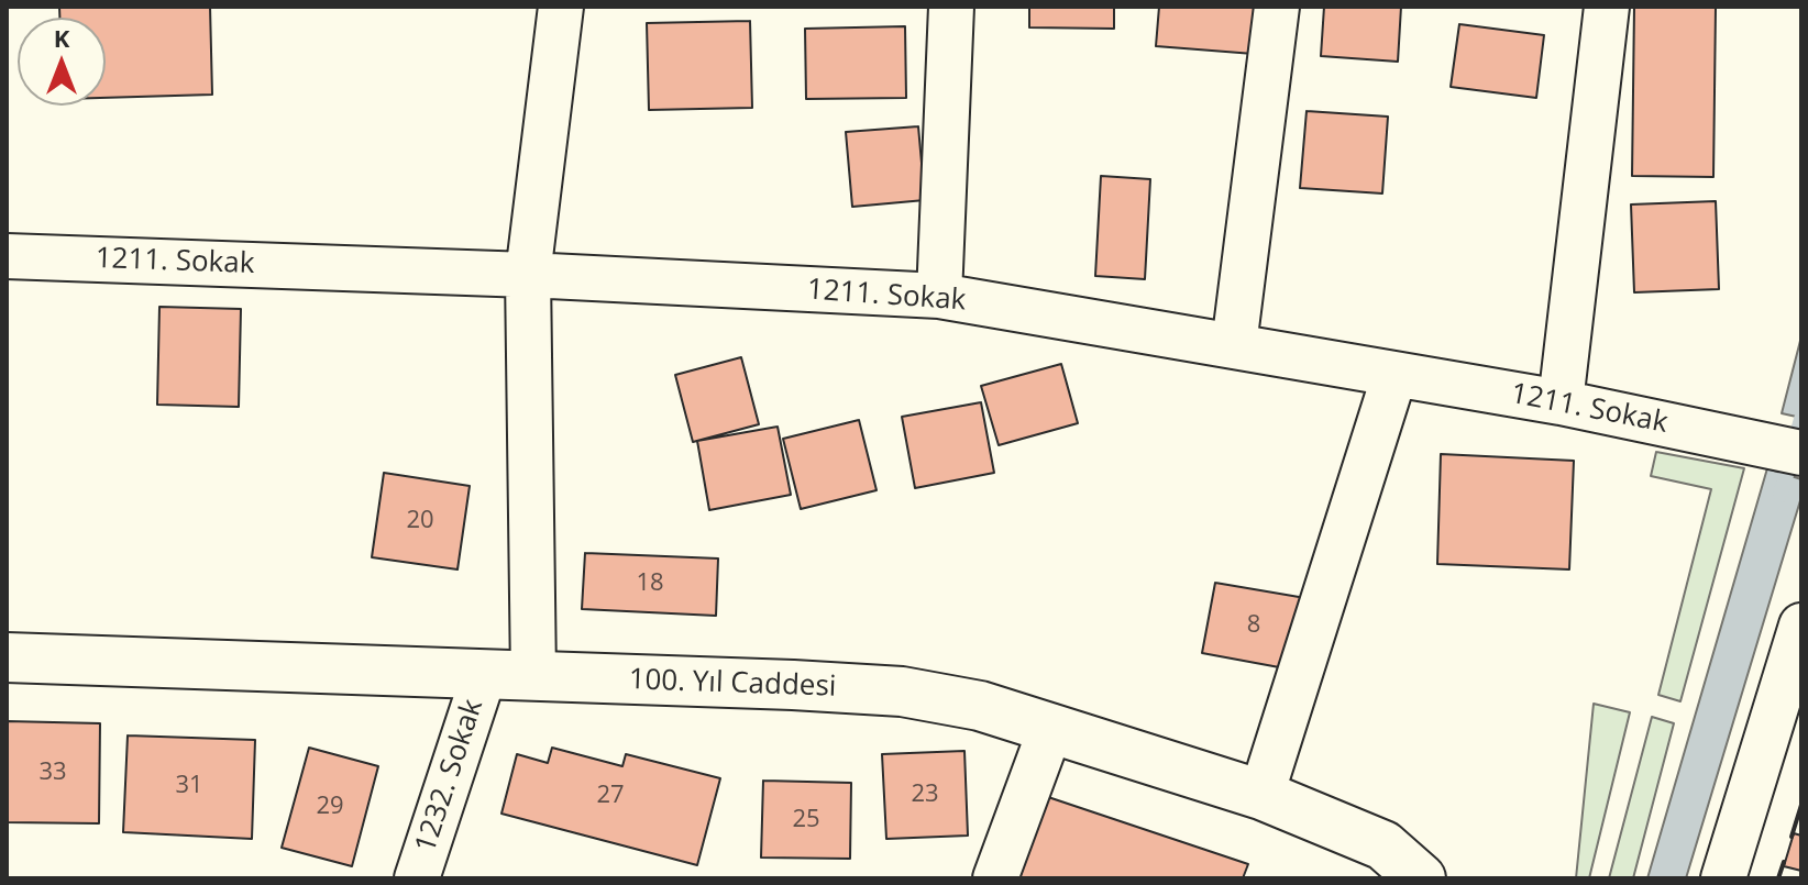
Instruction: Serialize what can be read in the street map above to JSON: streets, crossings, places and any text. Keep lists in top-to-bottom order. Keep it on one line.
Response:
{"streets":{"street":["1211. Sokak","100. Yıl Caddesi","1232. Sokak"]},"crossings":[["100. Yıl Caddesi","1232. Sokak"]],"house_numbers":["20","18","8","33","31","23","27","29","25"],"north":"top"}
